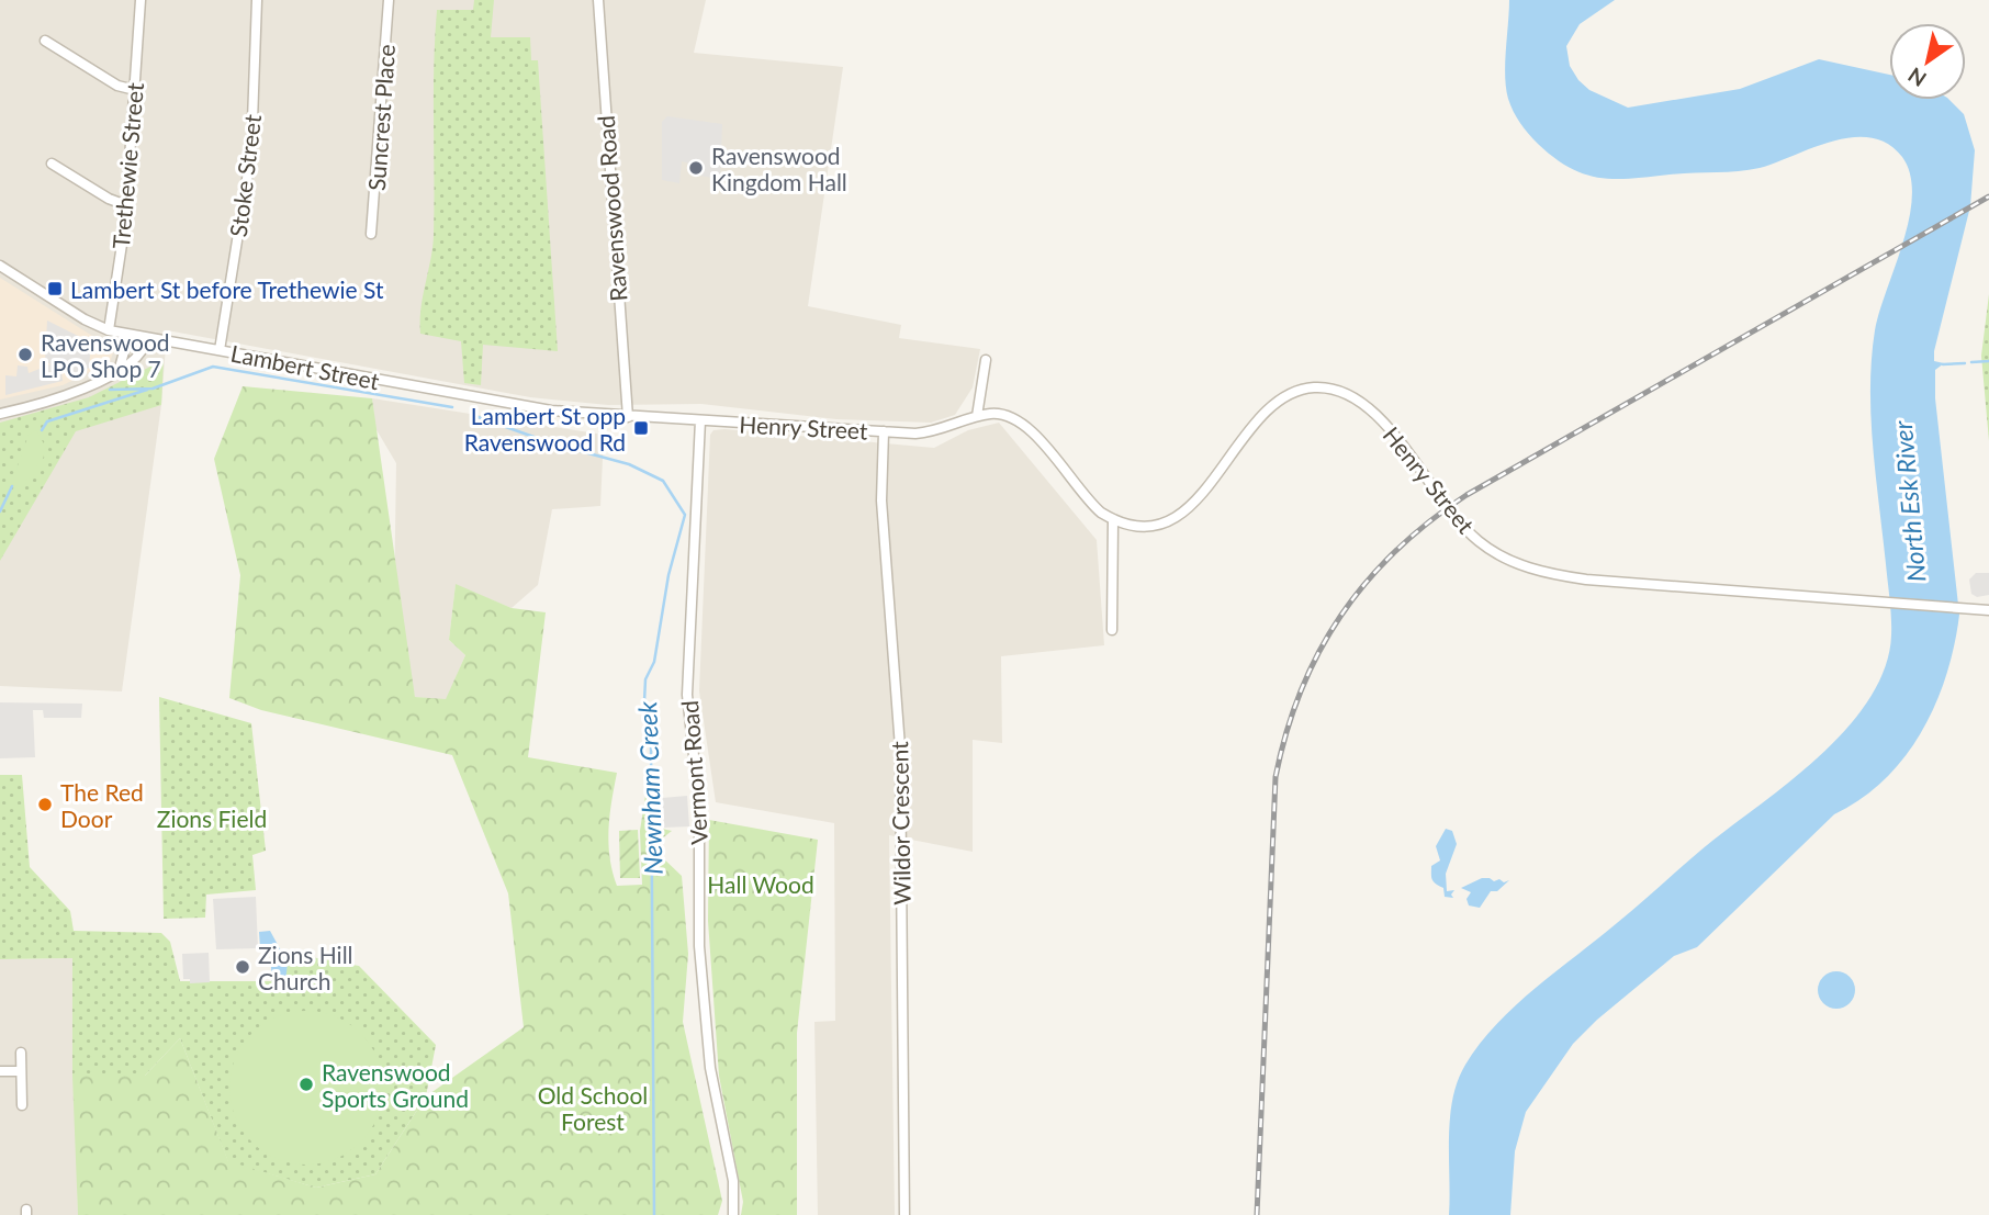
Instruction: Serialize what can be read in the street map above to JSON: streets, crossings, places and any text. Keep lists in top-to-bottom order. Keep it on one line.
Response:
{"streets":{"street":["Suncrest Place","Trethewie Street","Stoke Street","Ravenswood Road","Lambert Street","Henry Street","Vermont Road","Wildor Crescent"]},"crossings":[["Trethewie Street","Lambert Street"],["Stoke Street","Lambert Street"],["Ravenswood Road","Lambert Street"],["Ravenswood Road","Henry Street"],["Lambert Street","Henry Street"],["Henry Street","Vermont Road"],["Henry Street","Wildor Crescent"]],"water":["North Esk River","Newnham Creek"],"parks":["Zions Field","Hall Wood","Old School Forest"],"places":{"other":["Ravenswood Kingdom Hall","Ravenswood LPO Shop 7","The Red Door","Zions Hill Church","Ravenswood Sports Ground"],"transit":["Lambert St before Trethewie St","Lambert St opp Ravenswood Rd"]},"north":"bottom left"}
